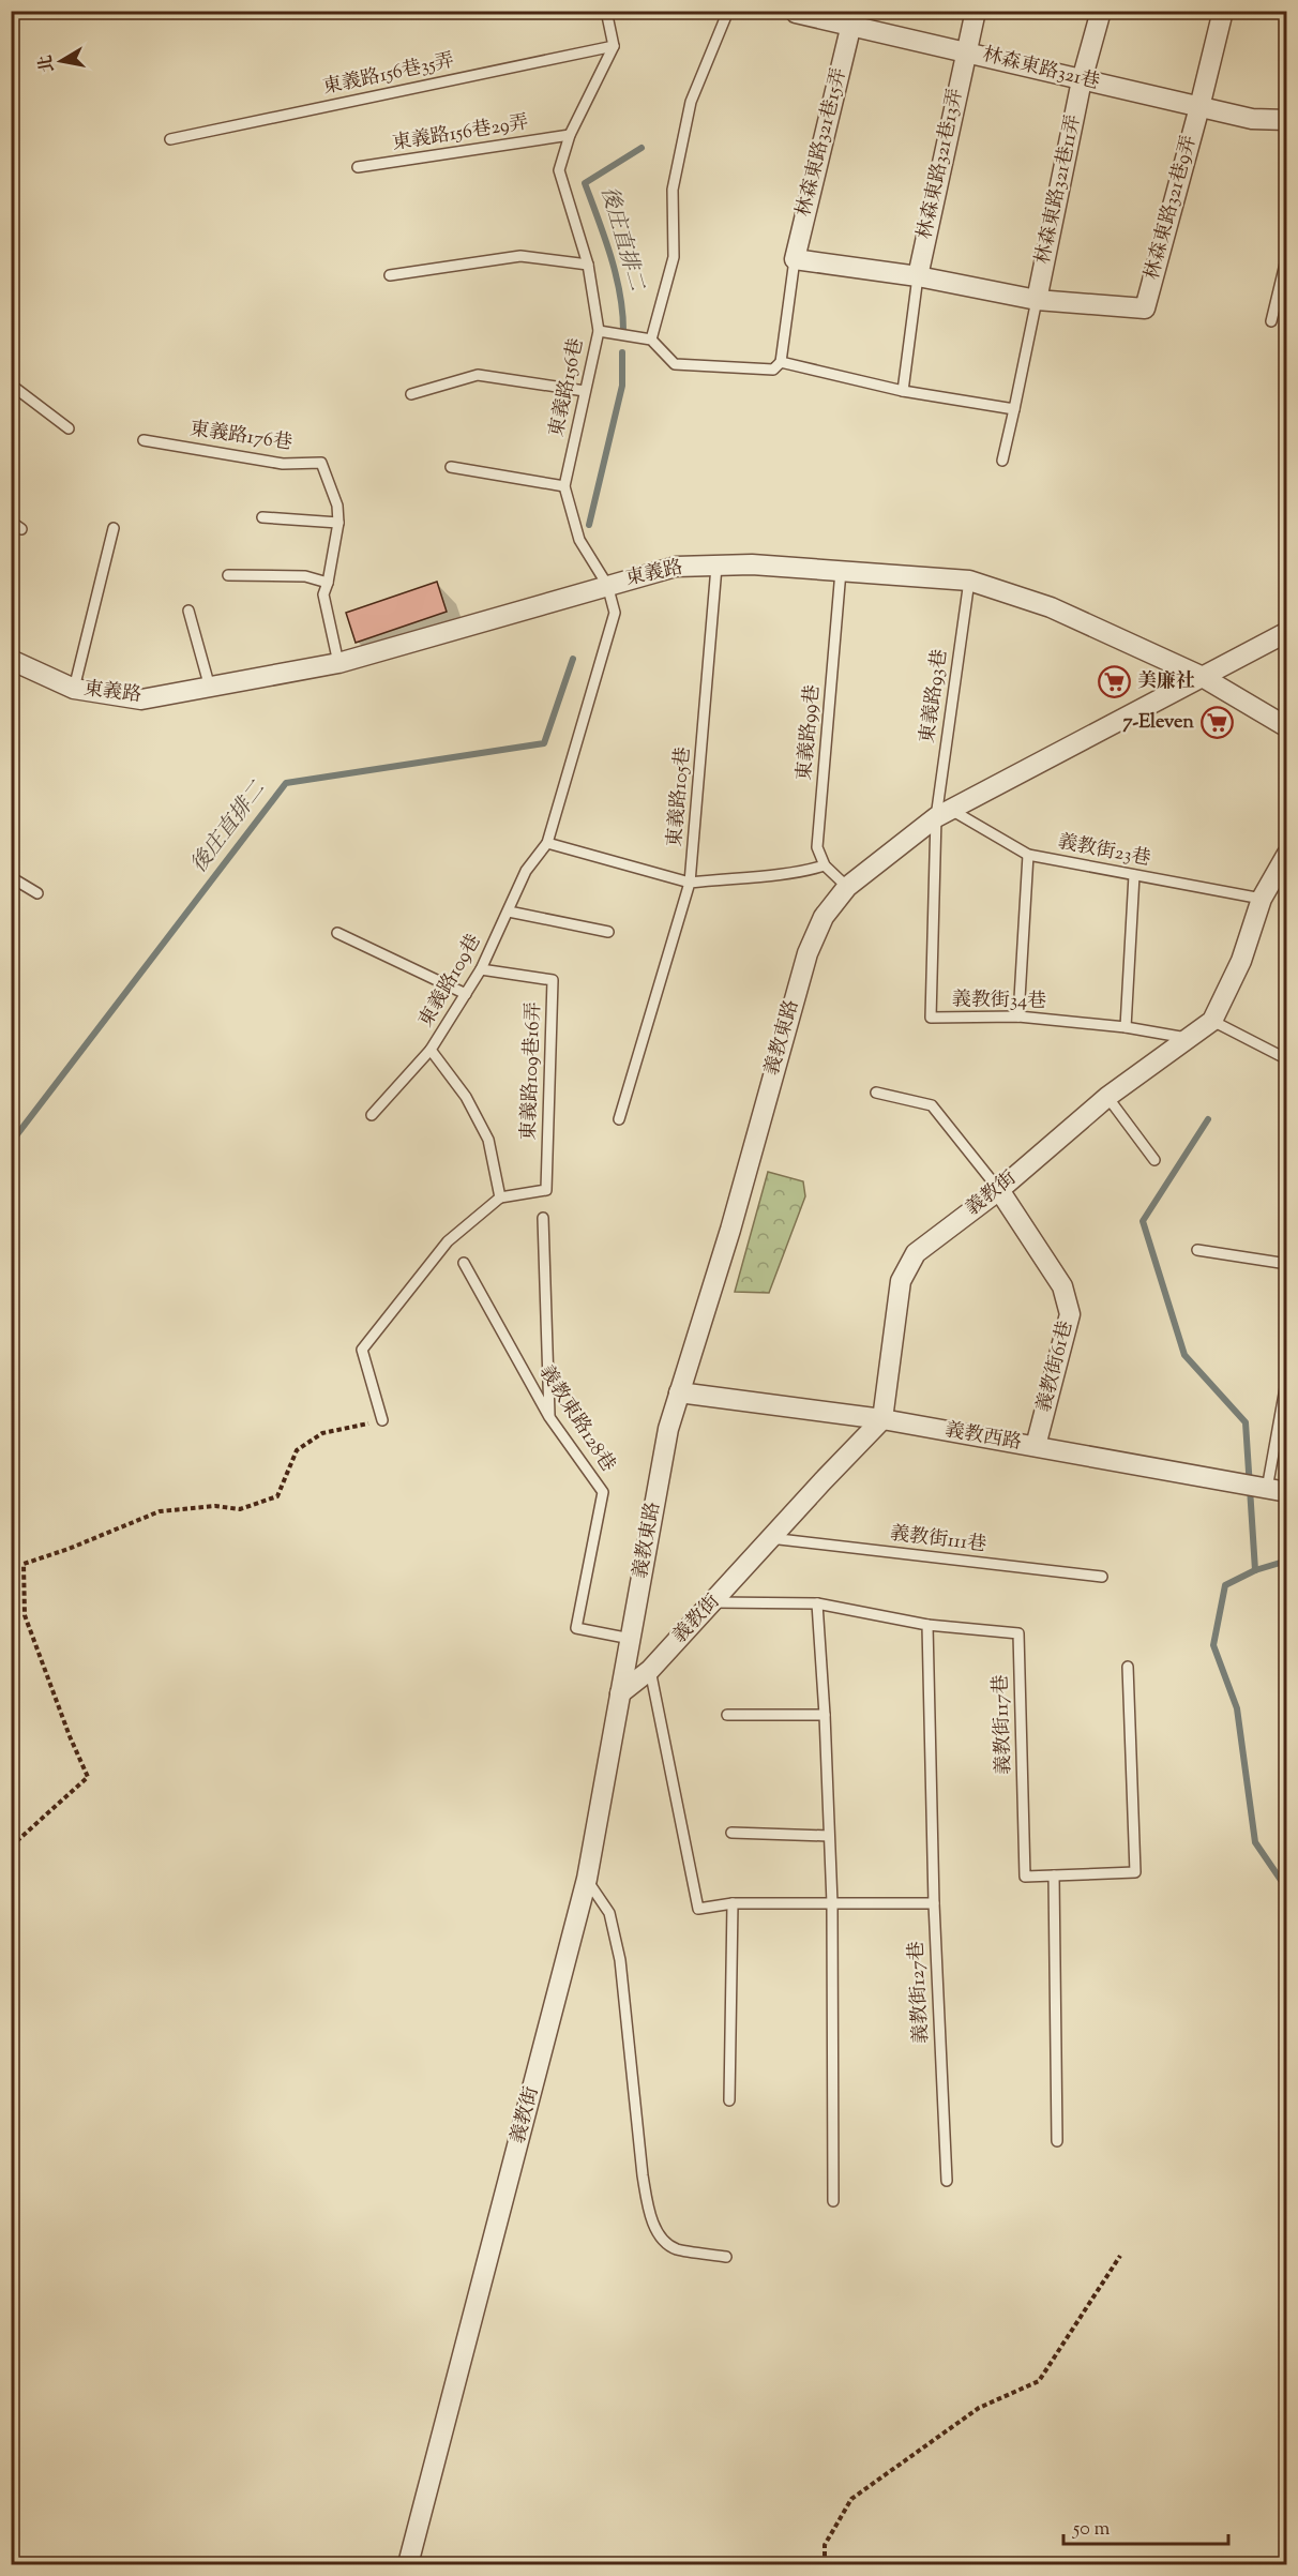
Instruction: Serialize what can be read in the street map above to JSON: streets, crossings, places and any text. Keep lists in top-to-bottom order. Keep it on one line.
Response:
{"streets":{"street":["林森東路321巷","林森東路321巷15弄","林森東路321巷13弄","林森東路321巷11弄","林森東路321巷9弄","東義路","義教東路","義教街","義教街61巷","義教西路"],"lane":["東義路156巷35弄","東義路156巷29弄","東義路156巷","東義路176巷","東義路93巷","東義路99巷","東義路105巷","義教街23巷","東義路109巷","義教街34巷","東義路109巷16弄","義教東路128巷","義教街111巷","義教街117巷","義教街127巷"]},"crossings":[["林森東路321巷","林森東路321巷15弄"],["林森東路321巷","林森東路321巷13弄"],["林森東路321巷","林森東路321巷11弄"],["林森東路321巷","林森東路321巷9弄"],["東義路156巷35弄","東義路156巷"],["東義路156巷29弄","東義路156巷"],["林森東路321巷11弄","林森東路321巷9弄"],["東義路156巷","東義路"],["東義路156巷","東義路109巷"],["東義路176巷","東義路"],["東義路","東義路93巷"],["東義路","東義路99巷"],["東義路","東義路105巷"],["東義路","東義路109巷"],["東義路","義教東路"],["東義路93巷","義教街23巷"],["東義路93巷","義教街34巷"],["東義路93巷","義教東路"],["東義路105巷","東義路109巷"],["義教街23巷","義教街34巷"],["義教街23巷","義教東路"],["東義路109巷","東義路109巷16弄"],["義教街34巷","義教東路"],["義教街34巷","義教街"],["義教東路","義教街"],["義教東路","義教東路128巷"],["義教東路","義教西路"],["義教街","義教街61巷"],["義教街","義教西路"],["義教街","義教街111巷"],["義教街","義教街117巷"],["義教街61巷","義教西路"]],"water":["後庄直排二"],"places":{"supermarket":["美廉社","7-Eleven"]},"scale_bar":"50 m","north":"left"}
